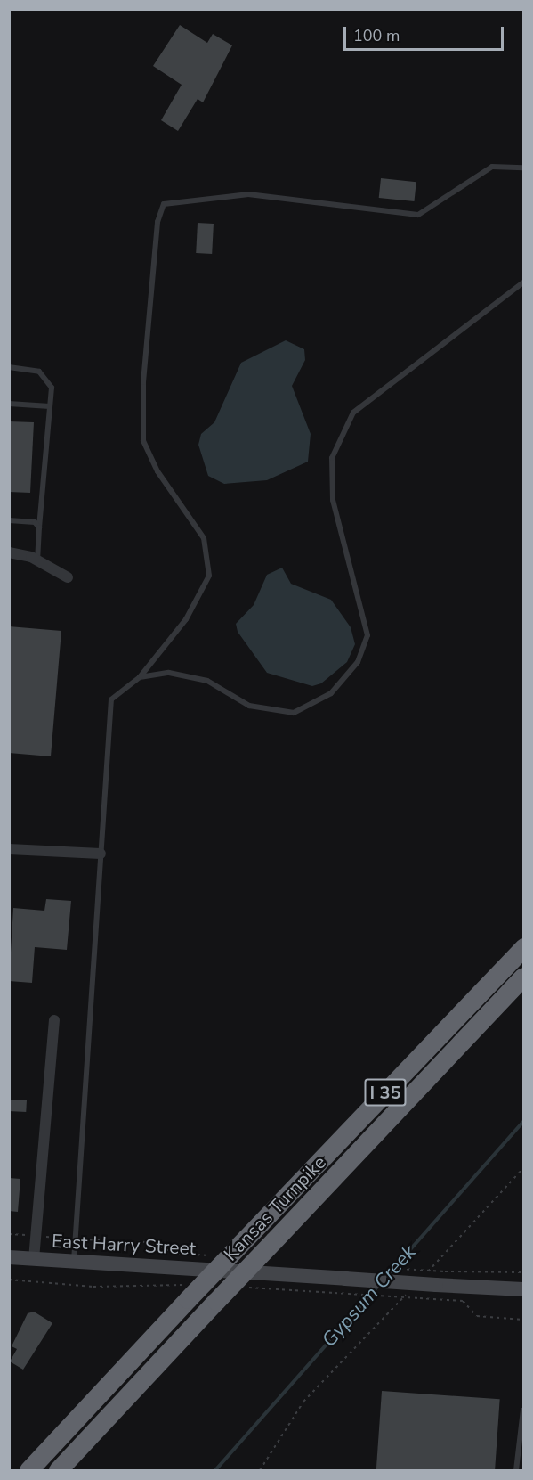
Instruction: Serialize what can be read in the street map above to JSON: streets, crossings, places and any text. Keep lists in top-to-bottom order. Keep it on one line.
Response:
{"streets":{"highway":["I 35","Kansas Turnpike"],"main road":["East Harry Street"]},"water":["Gypsum Creek"],"scale_bar":"100 m"}
